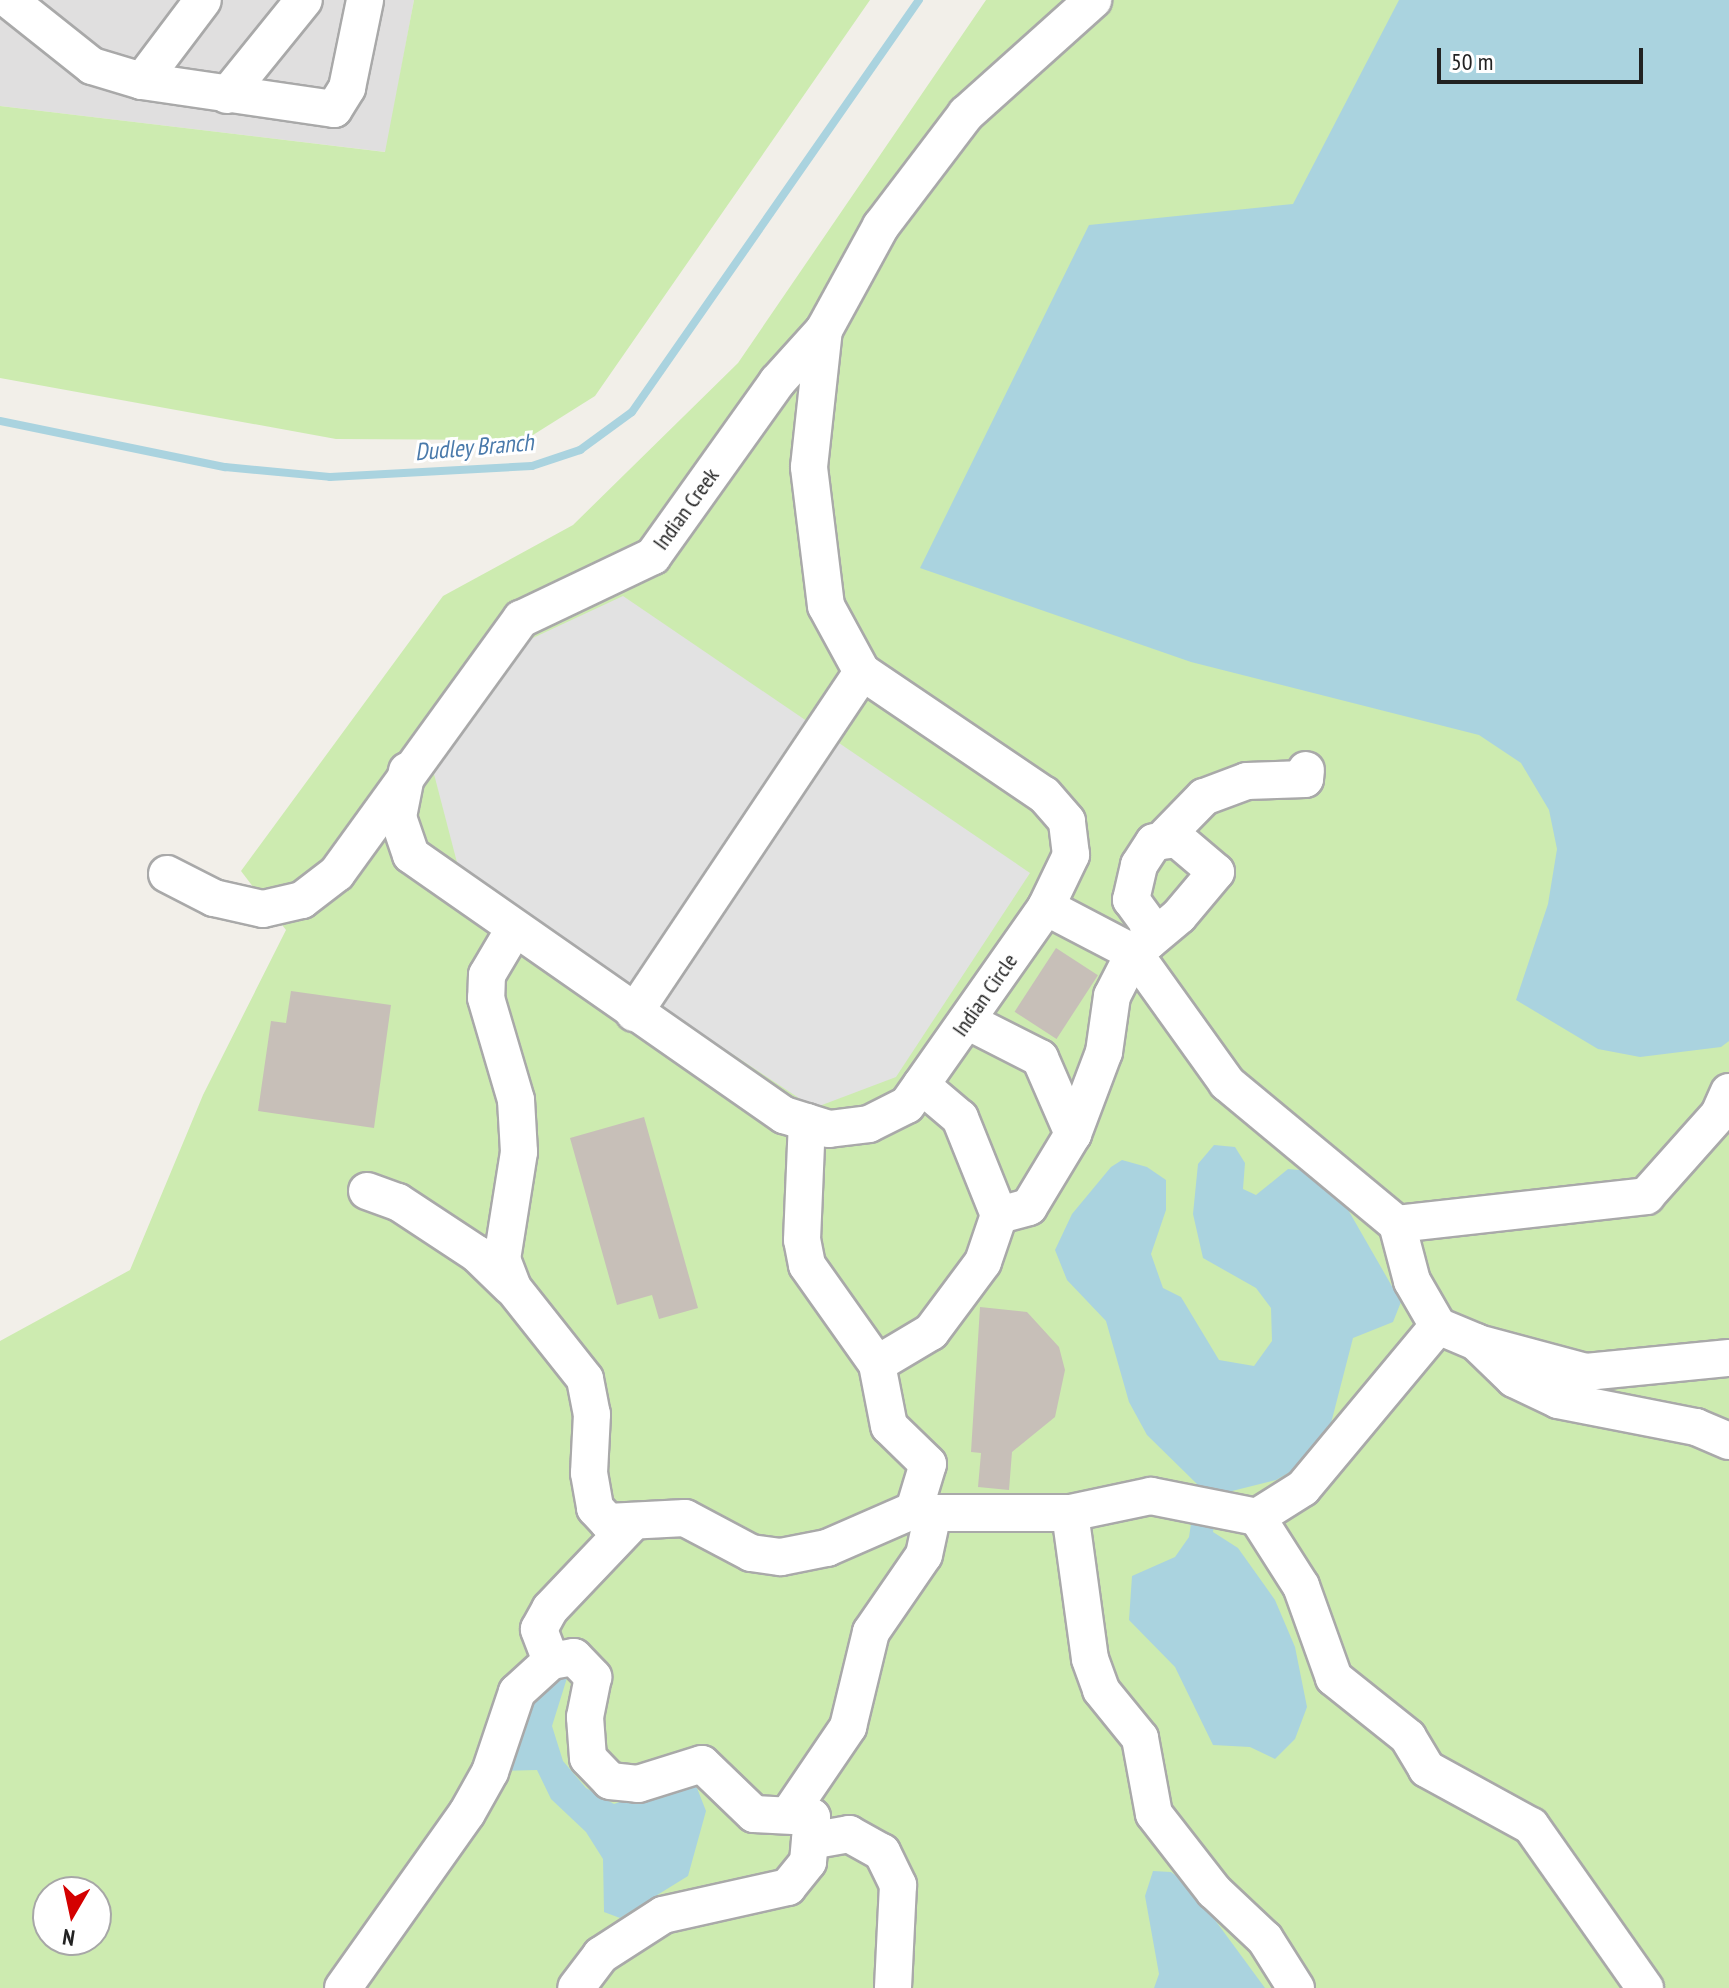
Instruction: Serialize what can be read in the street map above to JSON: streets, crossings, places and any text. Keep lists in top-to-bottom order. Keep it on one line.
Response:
{"streets":{"lane":["Indian Creek","Indian Circle"]},"crossings":[["Indian Creek","Indian Circle"]],"water":["Dudley Branch"],"scale_bar":"50 m","north":"bottom"}
